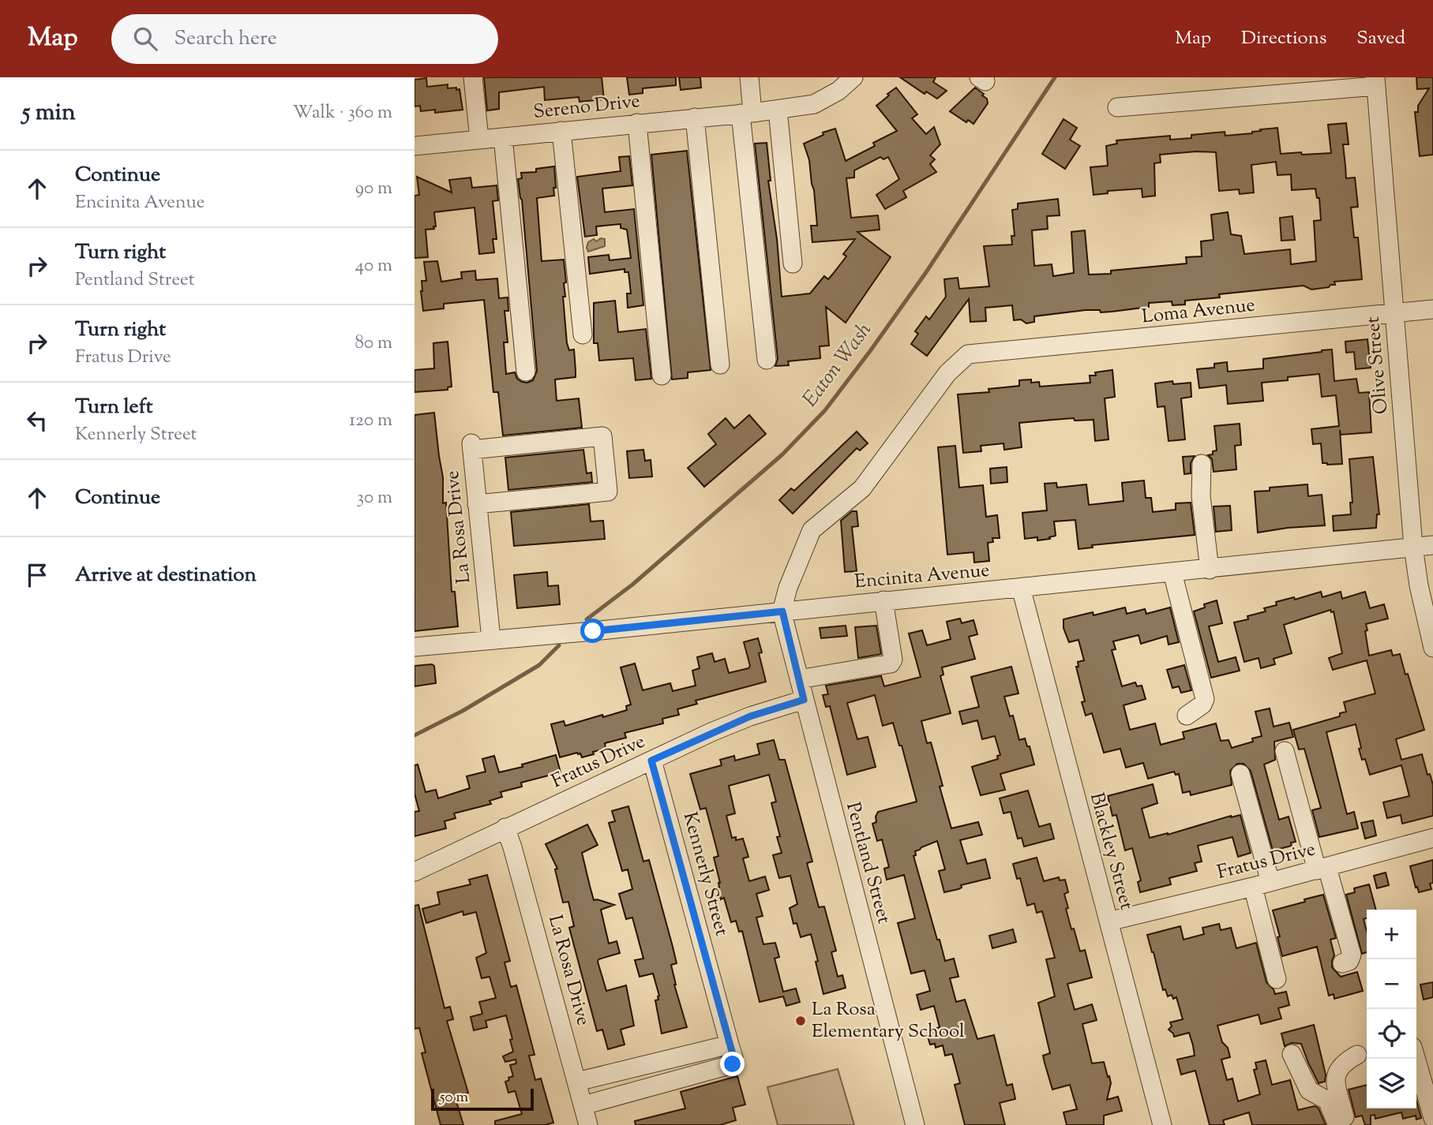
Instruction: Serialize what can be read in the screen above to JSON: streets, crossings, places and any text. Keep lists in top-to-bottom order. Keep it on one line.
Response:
{"streets":{"street":["Sereno Drive","Loma Avenue","Olive Street","La Rosa Drive","Encinita Avenue","Fratus Drive","Blackley Street","Pentland Street","Kennerly Street"]},"crossings":[["Loma Avenue","Olive Street"],["Loma Avenue","Encinita Avenue"],["Loma Avenue","Pentland Street"],["Olive Street","Encinita Avenue"],["La Rosa Drive","Encinita Avenue"],["La Rosa Drive","Fratus Drive"],["Encinita Avenue","Blackley Street"],["Encinita Avenue","Pentland Street"],["Fratus Drive","Blackley Street"],["Fratus Drive","Pentland Street"],["Fratus Drive","Kennerly Street"]],"water":["Eaton Wash"],"places":["La Rosa Elementary School"],"scale_bar":"50 m","page":{"header":"Map","search":"Search here","nav":["Map","Directions","Saved"],"heading":["5 min","Walk · 360 m"],"list":[["Continue","Encinita Avenue","90 m"],["Turn right","Pentland Street","40 m"],["Turn right","Fratus Drive","80 m"],["Turn left","Kennerly Street","120 m"],["Continue","30 m"],"Arrive at destination"],"map_buttons":["+","−"],"scale":"50 m"}}
